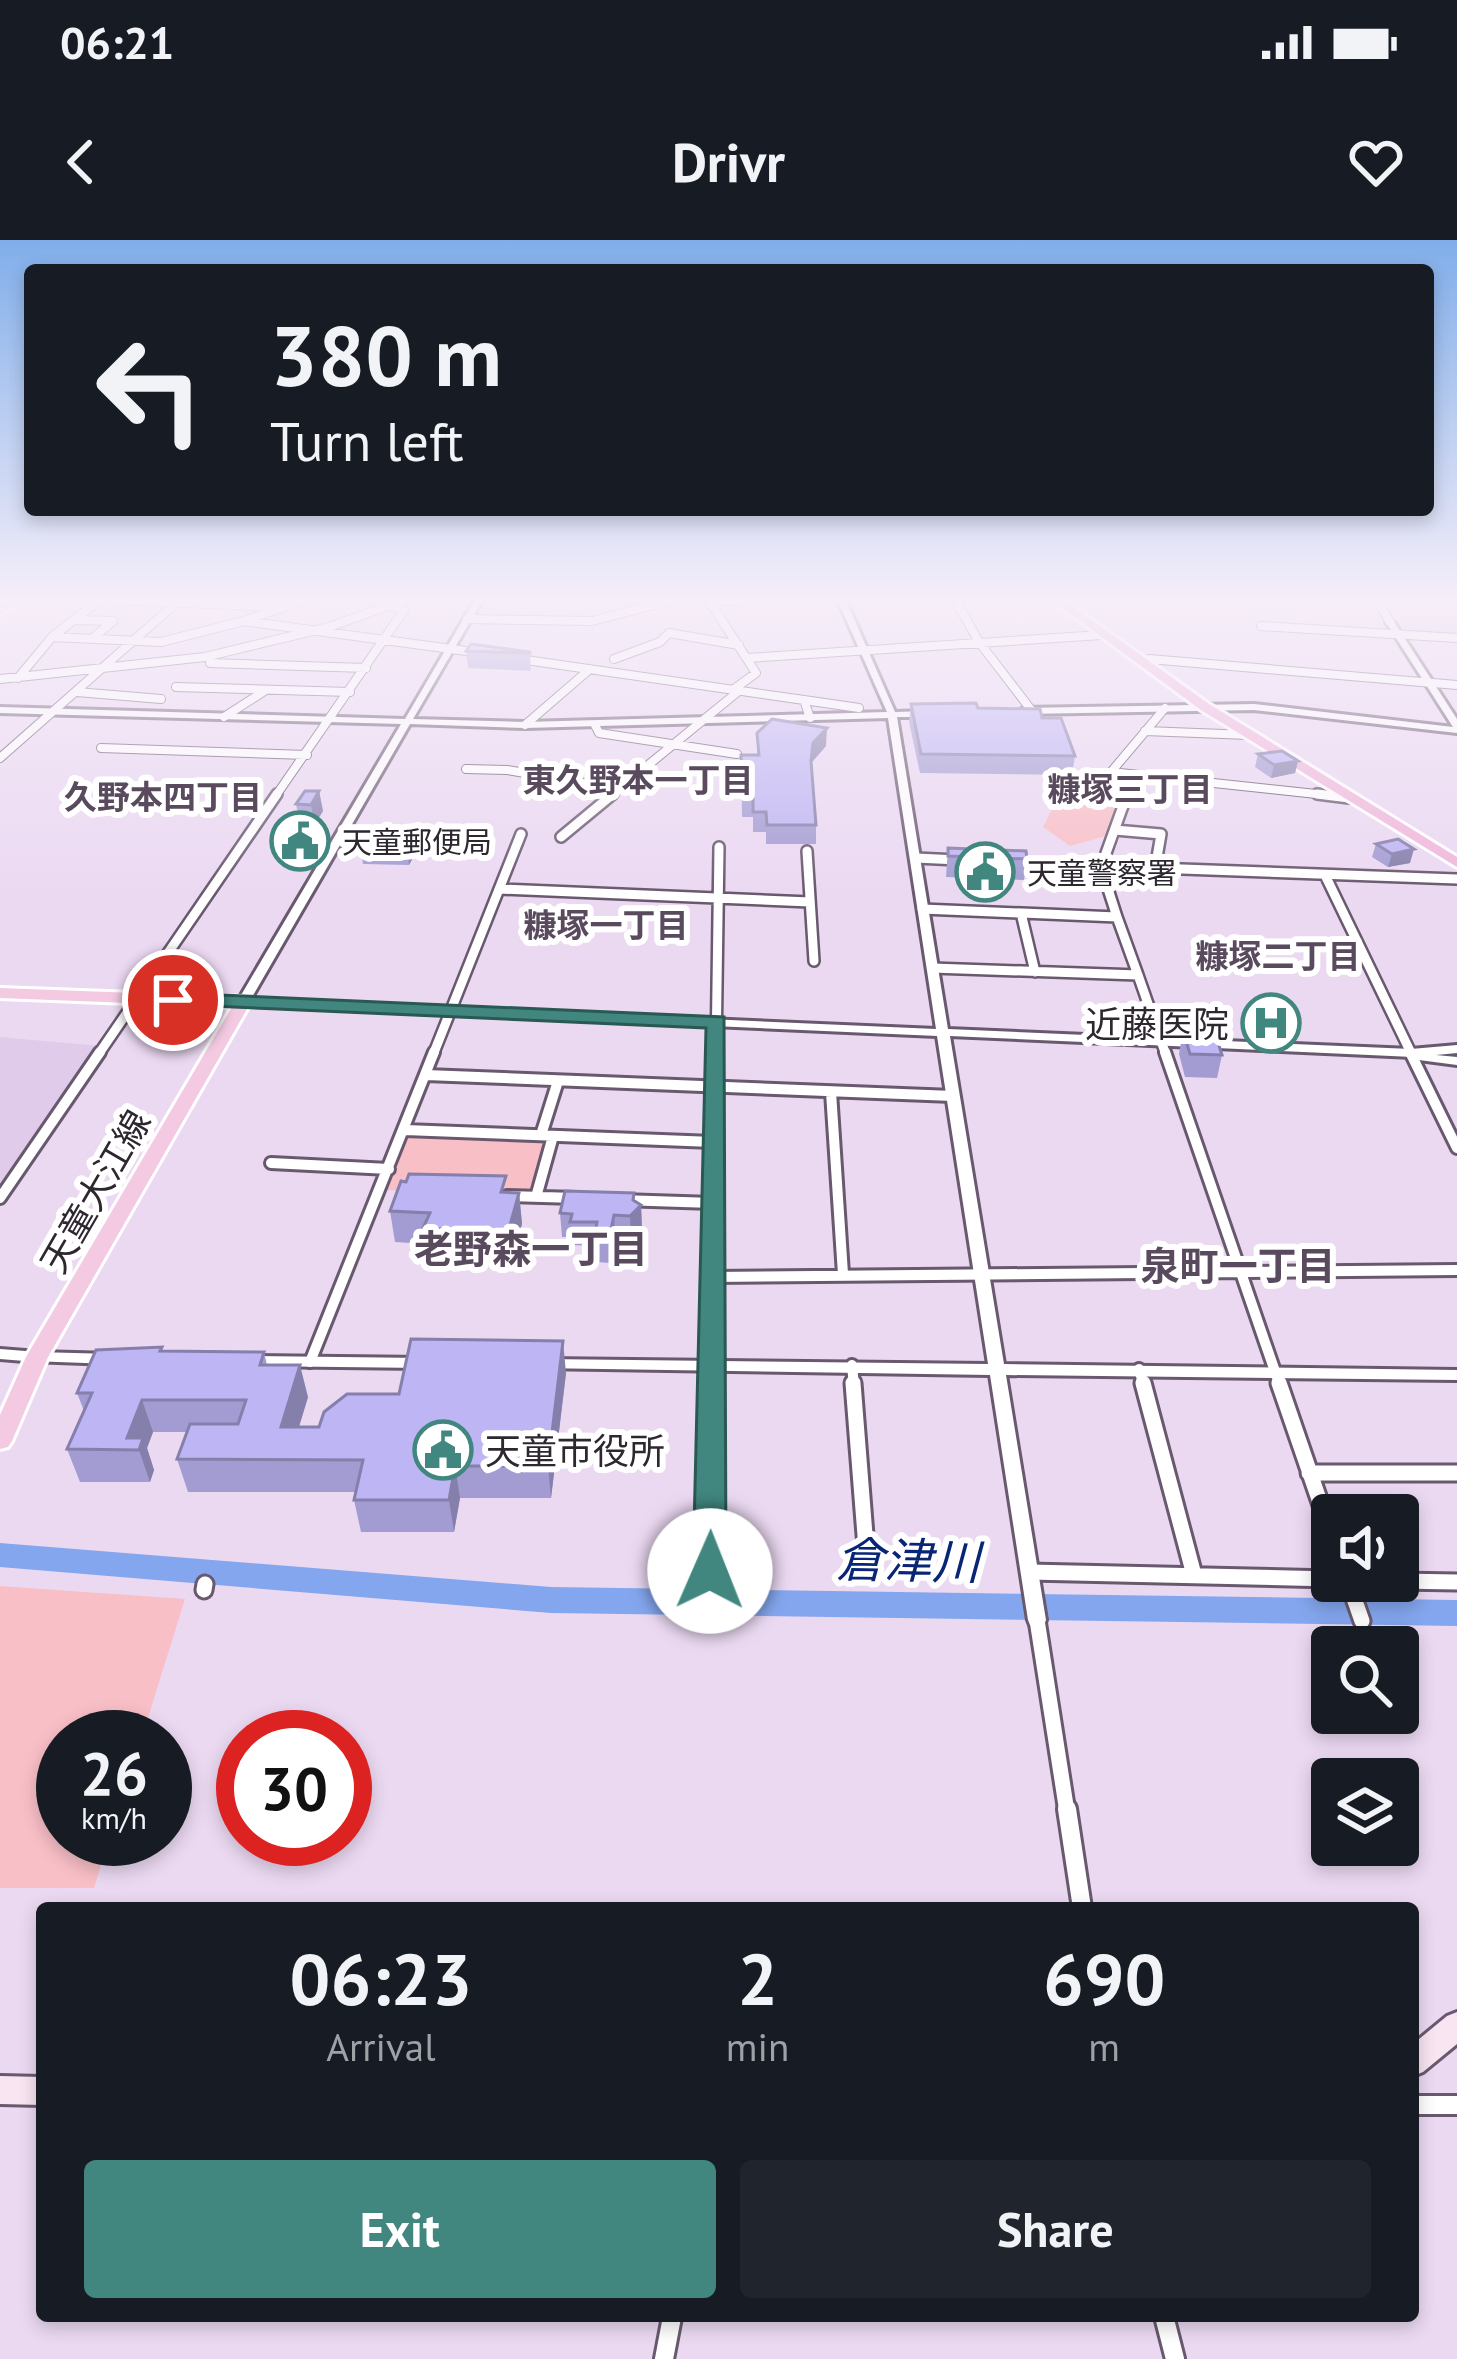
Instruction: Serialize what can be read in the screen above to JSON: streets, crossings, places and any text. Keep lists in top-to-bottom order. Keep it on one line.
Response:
{"streets":{"main road":["天童大江線"]},"districts":["東久野本一丁目","糠塚三丁目","久野本四丁目","糠塚一丁目","糠塚二丁目","老野森一丁目","泉町一丁目"],"water":["倉津川"],"places":{"public building":["天童郵便局","天童警察署","天童市役所"],"hospital":["近藤医院"]},"page":{"status":"06:21","header":"Drivr","turn":["380 m","Turn left"],"speed":"26 km/h","limit":"30","eta":["06:23","Arrival","2","min","690","m"],"buttons":["Exit","Share"]}}
